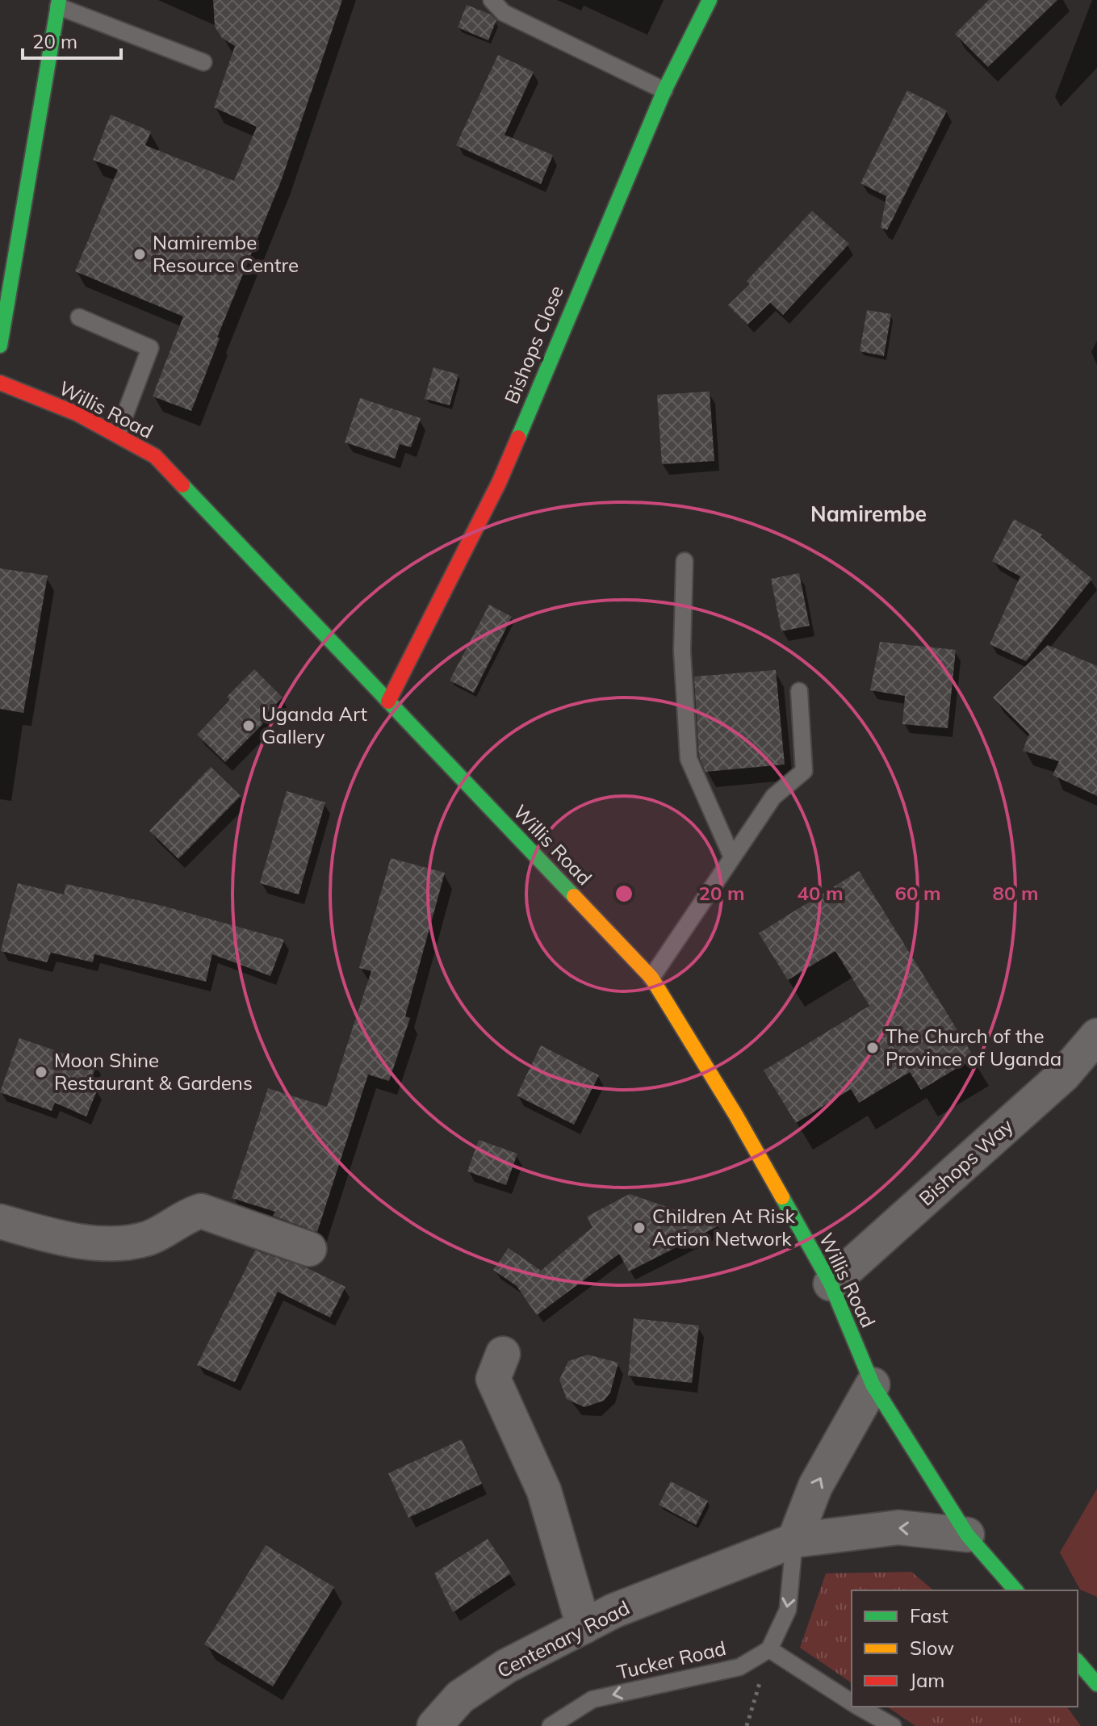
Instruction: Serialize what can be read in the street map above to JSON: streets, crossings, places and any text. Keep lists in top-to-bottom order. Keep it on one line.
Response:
{"streets":{"street":["Bishops Close","Willis Road","Bishops Way","Centenary Road"],"lane":["Tucker Road"]},"crossings":[["Bishops Close","Willis Road"],["Willis Road","Bishops Way"],["Willis Road","Centenary Road"]],"one_way":["Tucker Road"],"districts":["Namirembe"],"places":["Namirembe Resource Centre","Uganda Art Gallery","The Church of the Province of Uganda","Moon Shine Restaurant & Gardens","Children At Risk Action Network"],"legend":["Fast","Slow","Jam"],"scale_bar":"20 m","rings":["20 m","40 m","60 m","80 m"]}
